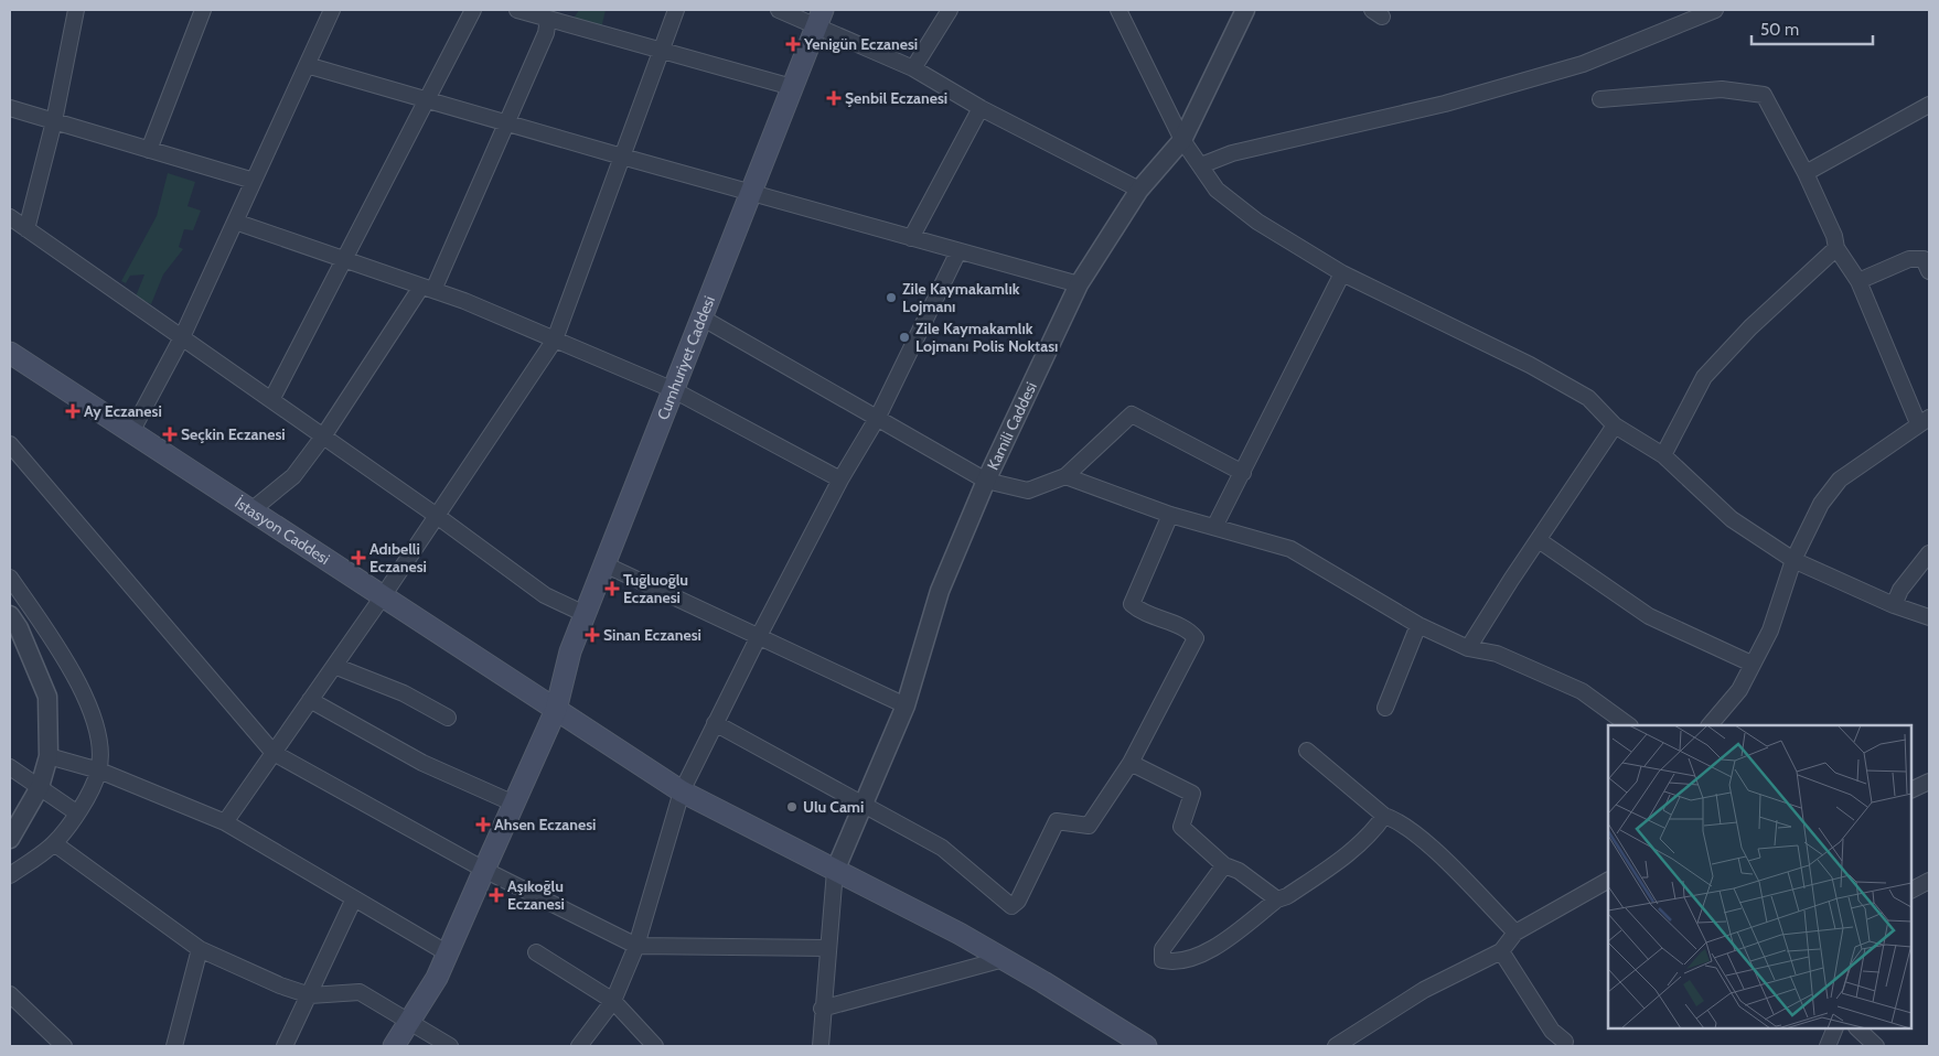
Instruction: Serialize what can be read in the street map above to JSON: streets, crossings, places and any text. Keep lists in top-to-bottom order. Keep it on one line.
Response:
{"streets":{"main road":["Cumhuriyet Caddesi","İstasyon Caddesi"],"street":["Kamili Caddesi"]},"crossings":[["Cumhuriyet Caddesi","İstasyon Caddesi"],["Kamili Caddesi","İstasyon Caddesi"]],"places":{"health":["Yenigün Eczanesi","Şenbil Eczanesi","Ay Eczanesi","Seçkin Eczanesi","Adıbelli Eczanesi","Tuğluoğlu Eczanesi","Sinan Eczanesi","Ahsen Eczanesi","Aşıkoğlu Eczanesi"],"other":["Zile Kaymakamlık Lojmanı","Zile Kaymakamlık Lojmanı Polis Noktası","Ulu Cami"]},"scale_bar":"50 m"}
